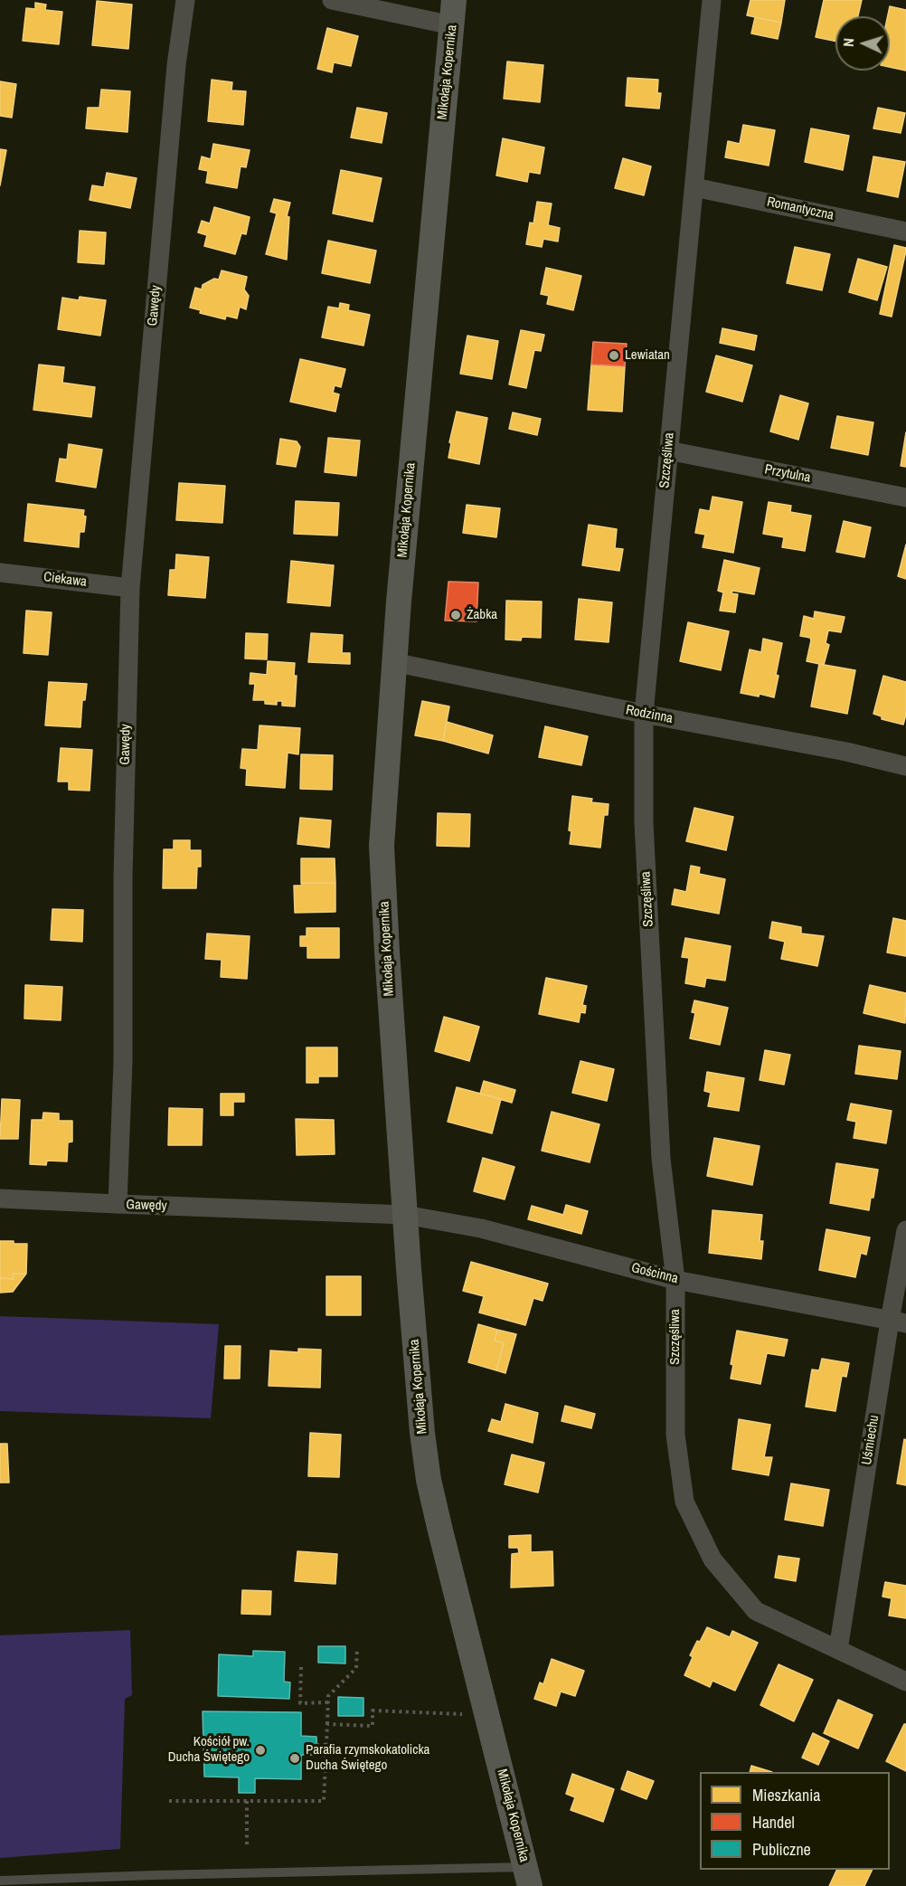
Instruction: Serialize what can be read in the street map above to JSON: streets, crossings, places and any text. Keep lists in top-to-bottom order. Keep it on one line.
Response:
{"streets":{"street":["Mikołaja Kopernika","Romantyczna","Gawędy","Szczęśliwa","Przytulna","Ciekawa","Rodzinna","Gościnna","Uśmiechu"]},"crossings":[["Mikołaja Kopernika","Gawędy"],["Mikołaja Kopernika","Rodzinna"],["Mikołaja Kopernika","Gościnna"],["Romantyczna","Szczęśliwa"],["Gawędy","Ciekawa"],["Gawędy","Gościnna"],["Szczęśliwa","Przytulna"],["Szczęśliwa","Rodzinna"],["Szczęśliwa","Gościnna"],["Szczęśliwa","Uśmiechu"],["Gościnna","Uśmiechu"]],"places":["Lewiatan","Żabka","Kościół pw. Ducha Świętego","Parafia rzymskokatolicka Ducha Świętego"],"legend":["Mieszkania","Handel","Publiczne"],"north":"left"}
